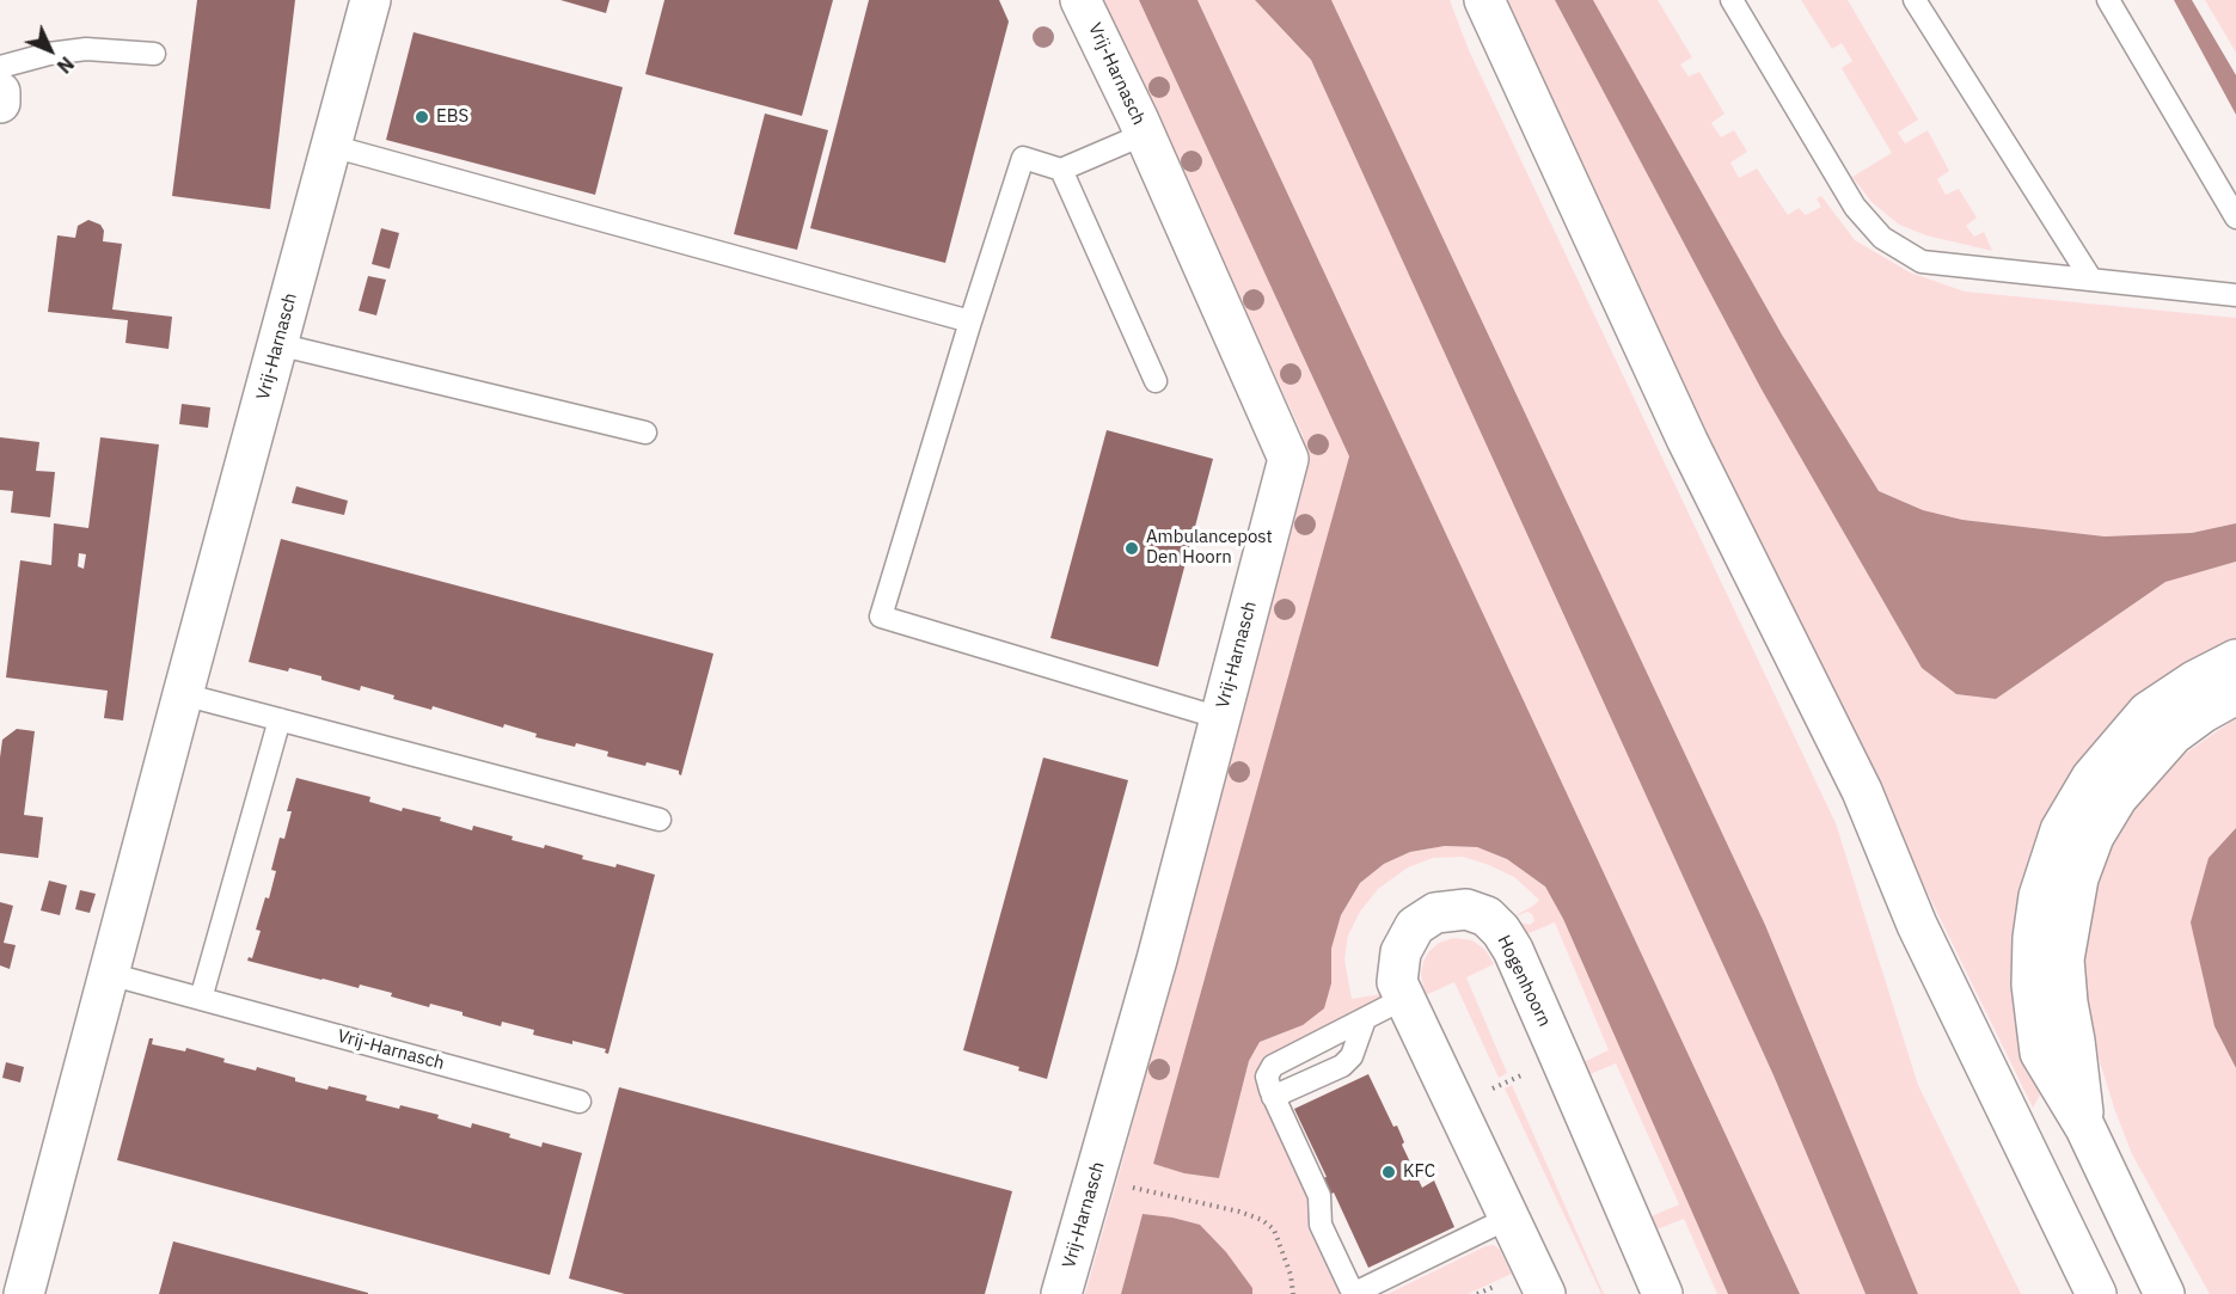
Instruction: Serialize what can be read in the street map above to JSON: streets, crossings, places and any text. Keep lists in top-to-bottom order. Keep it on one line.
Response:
{"streets":{"main road":["Vrij-Harnasch","Hogenhoorn"]},"places":["EBS","Ambulancepost Den Hoorn","KFC"],"north":"bottom right"}
